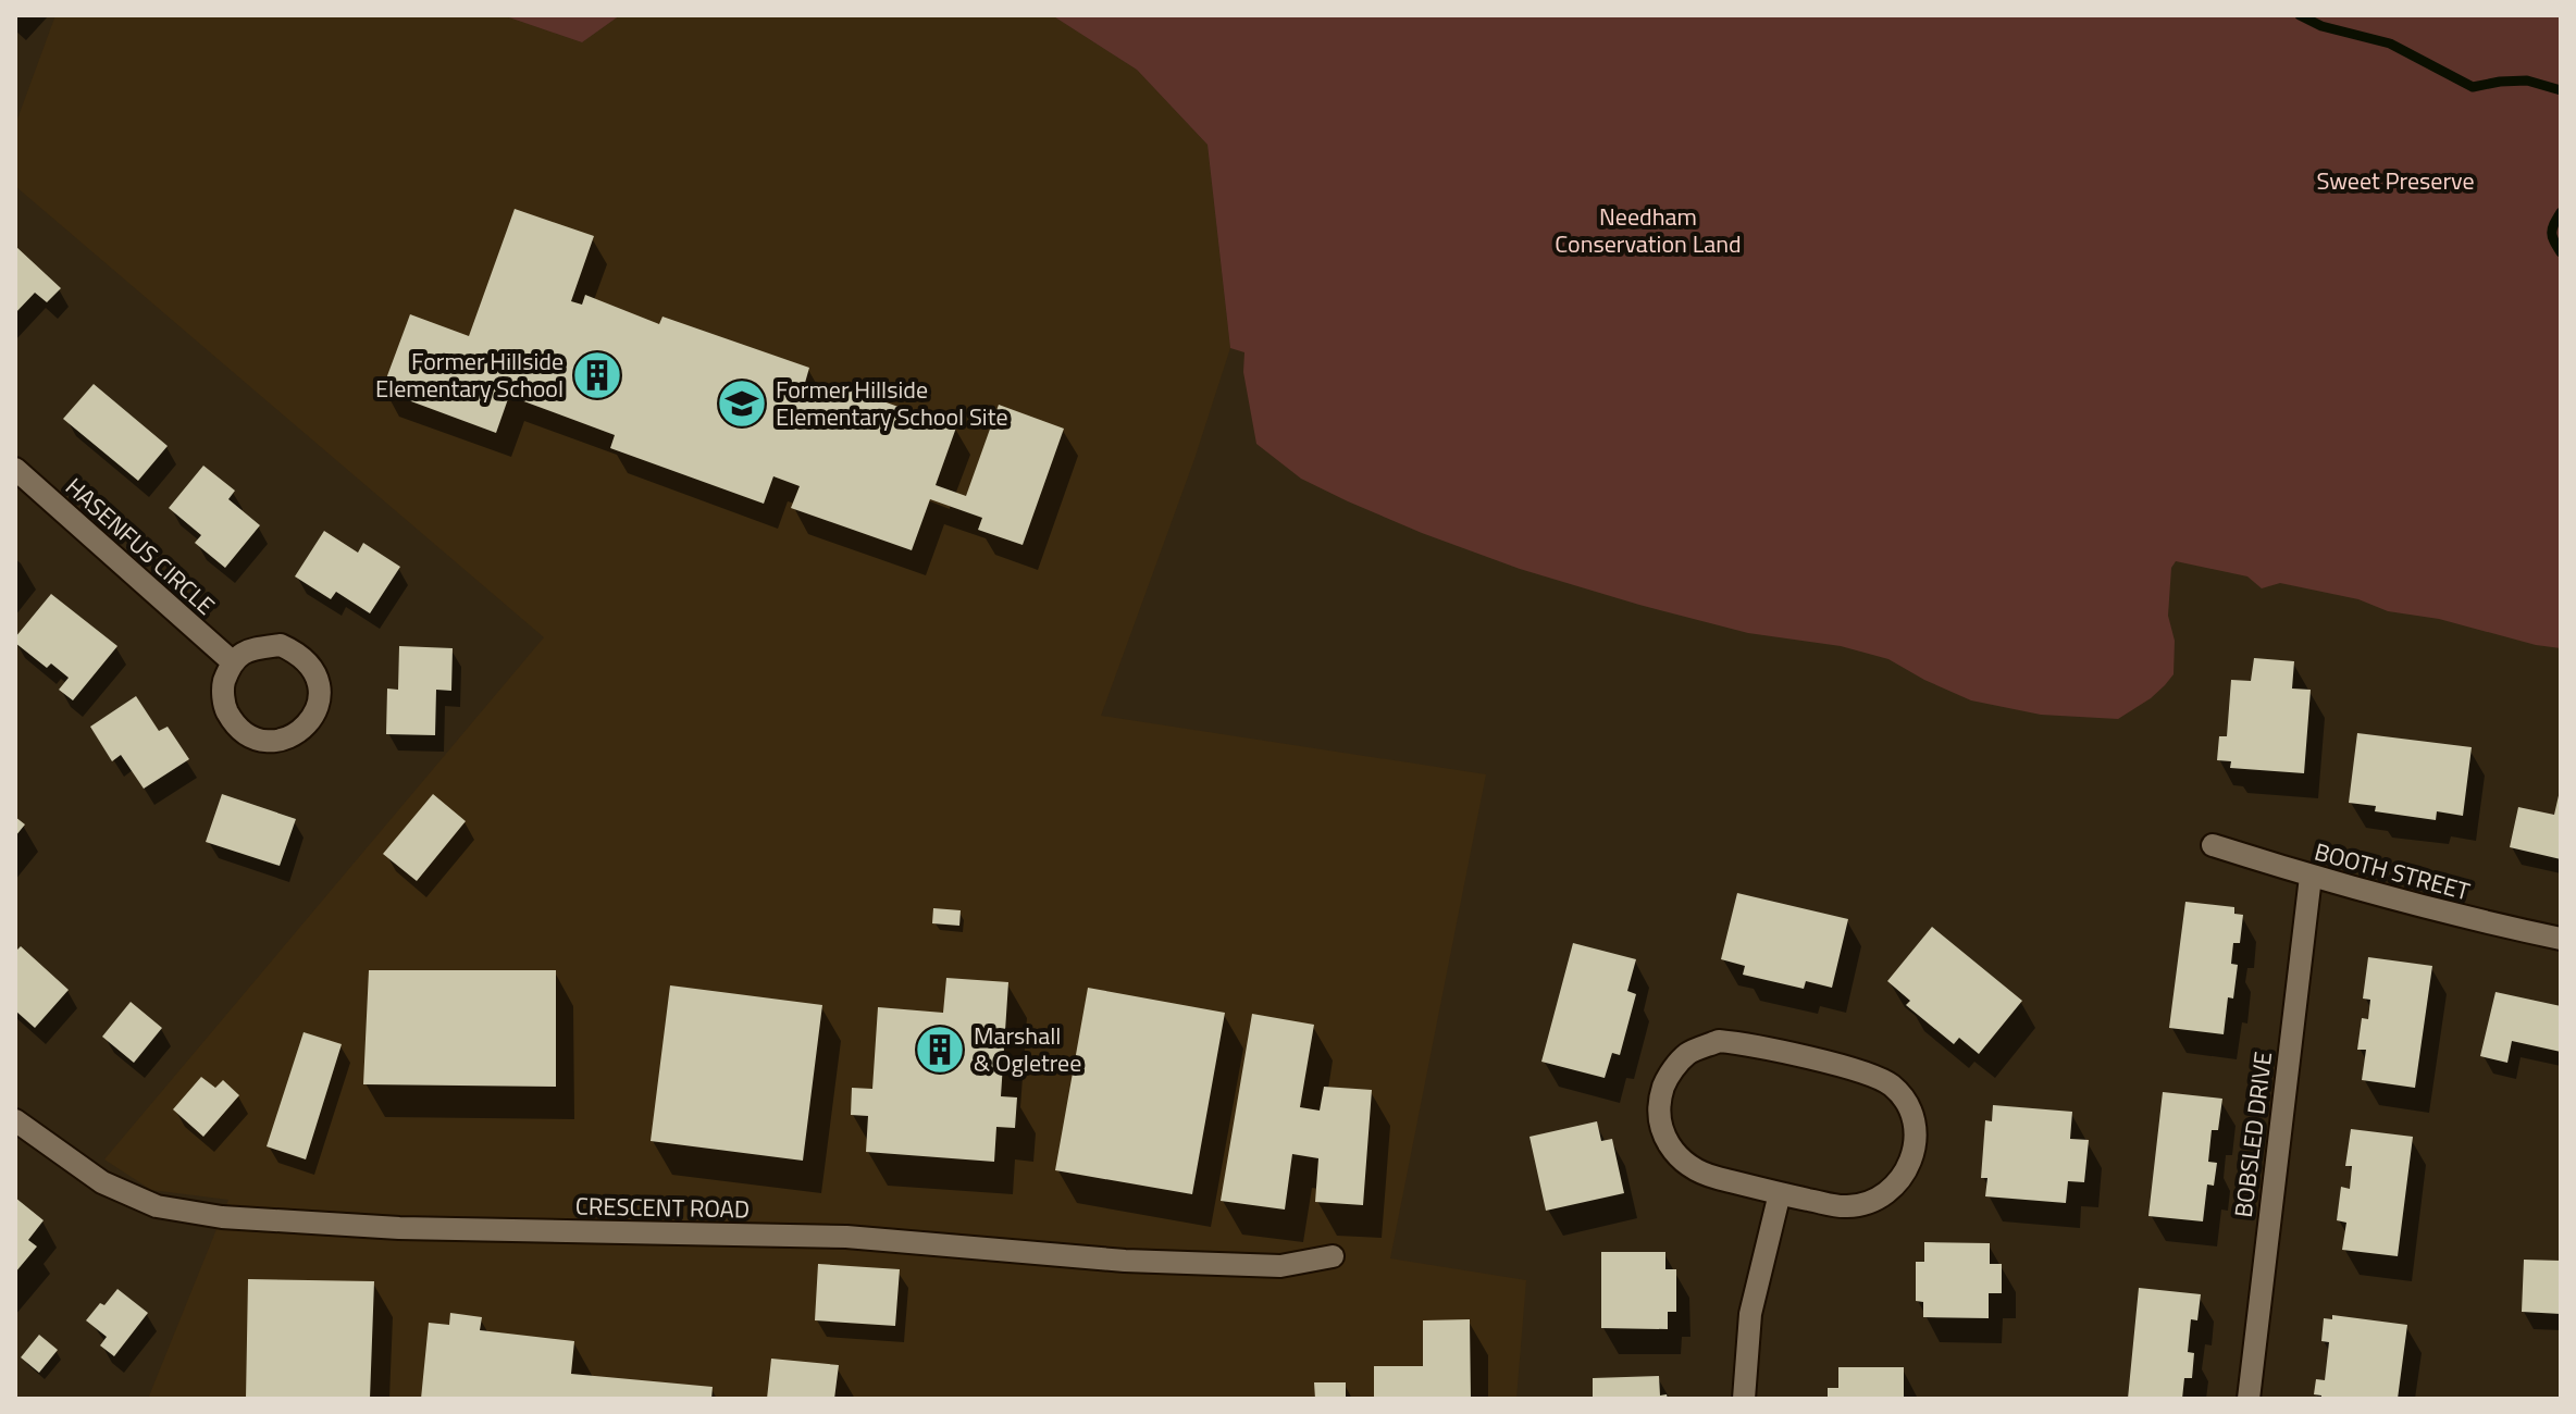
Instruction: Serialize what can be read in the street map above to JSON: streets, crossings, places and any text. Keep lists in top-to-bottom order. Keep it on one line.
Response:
{"streets":{"street":["HASENFUS CIRCLE","BOOTH STREET","BOBSLED DRIVE","CRESCENT ROAD"]},"crossings":[["BOOTH STREET","BOBSLED DRIVE"]],"parks":["Sweet Preserve","Needham Conservation Land"],"places":{"building":["Former Hillside Elementary School","Marshall & Ogletree"],"school or university":["Former Hillside Elementary School Site"]}}
